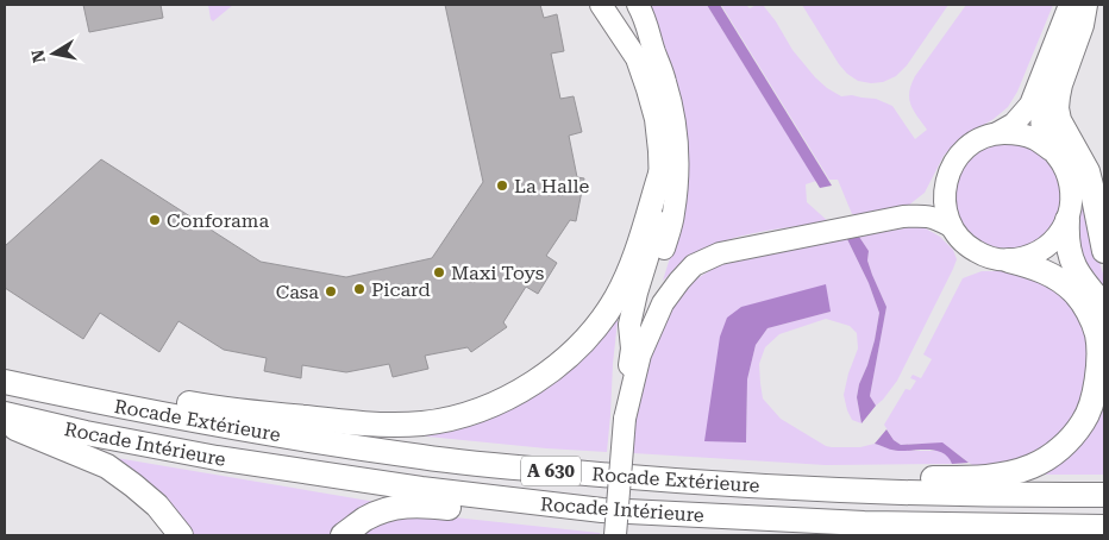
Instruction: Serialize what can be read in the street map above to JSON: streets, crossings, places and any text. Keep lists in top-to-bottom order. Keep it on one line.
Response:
{"streets":{"highway":["Rocade Extérieure","Rocade Intérieure","A 630"]},"places":["La Halle","Conforama","Maxi Toys","Picard","Casa"],"north":"left"}
